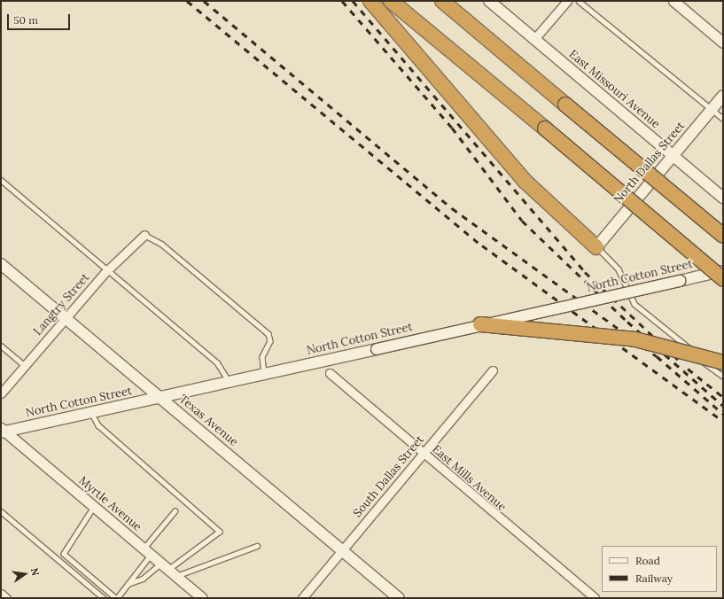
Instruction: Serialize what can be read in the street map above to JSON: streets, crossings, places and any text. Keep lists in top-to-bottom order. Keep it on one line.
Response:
{"streets":{"main road":["East Missouri Avenue","North Dallas Street","North Cotton Street","Texas Avenue"],"street":["Langtry Street","South Dallas Street","East Mills Avenue","Myrtle Avenue"]},"crossings":[["East Missouri Avenue","North Dallas Street"],["North Cotton Street","Texas Avenue"],["North Cotton Street","Myrtle Avenue"],["Langtry Street","Texas Avenue"],["Texas Avenue","South Dallas Street"],["South Dallas Street","East Mills Avenue"]],"legend":["Road","Railway"],"scale_bar":"50 m","north":"right"}
